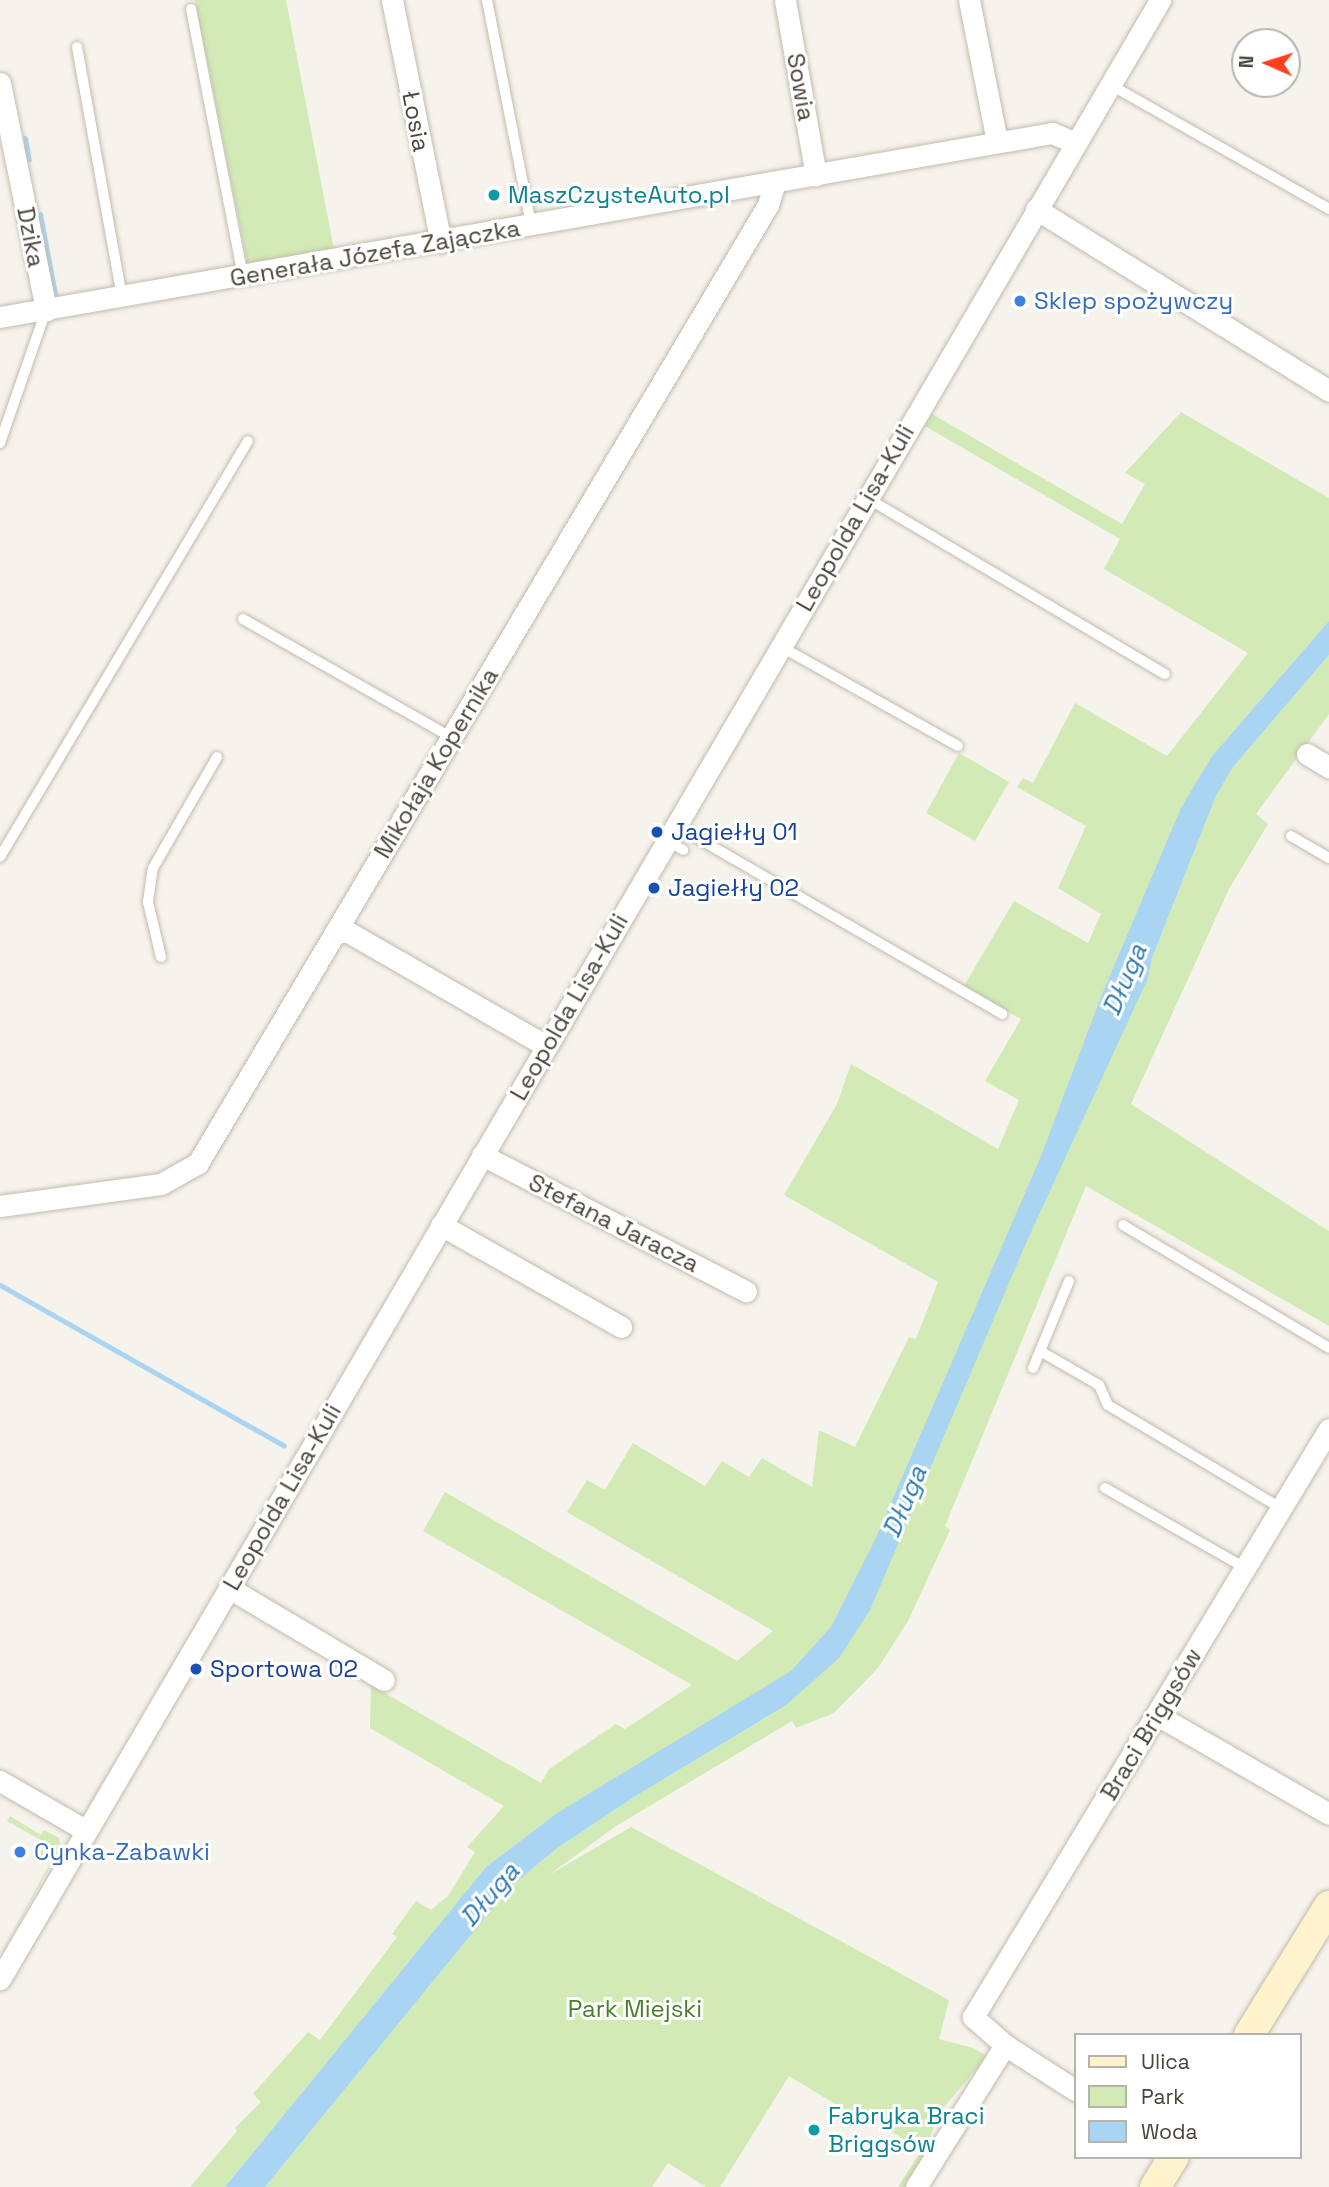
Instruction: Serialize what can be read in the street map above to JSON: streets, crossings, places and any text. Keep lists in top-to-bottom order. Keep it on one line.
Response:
{"streets":{"street":["Sowia","Łosia","Dzika","Generała Józefa Zajączka","Leopolda Lisa-Kuli","Mikołaja Kopernika","Stefana Jaracza","Braci Briggsów"]},"crossings":[["Sowia","Generała Józefa Zajączka"],["Łosia","Generała Józefa Zajączka"],["Dzika","Generała Józefa Zajączka"],["Generała Józefa Zajączka","Leopolda Lisa-Kuli"],["Generała Józefa Zajączka","Mikołaja Kopernika"],["Leopolda Lisa-Kuli","Stefana Jaracza"]],"water":["Długa"],"parks":["Park Miejski"],"places":["MaszCzysteAuto.pl","Sklep spożywczy","Jagiełły 01","Jagiełły 02","Sportowa 02","Cynka-Zabawki","Fabryka Braci Briggsów"],"legend":["Ulica","Park","Woda"],"north":"left"}
